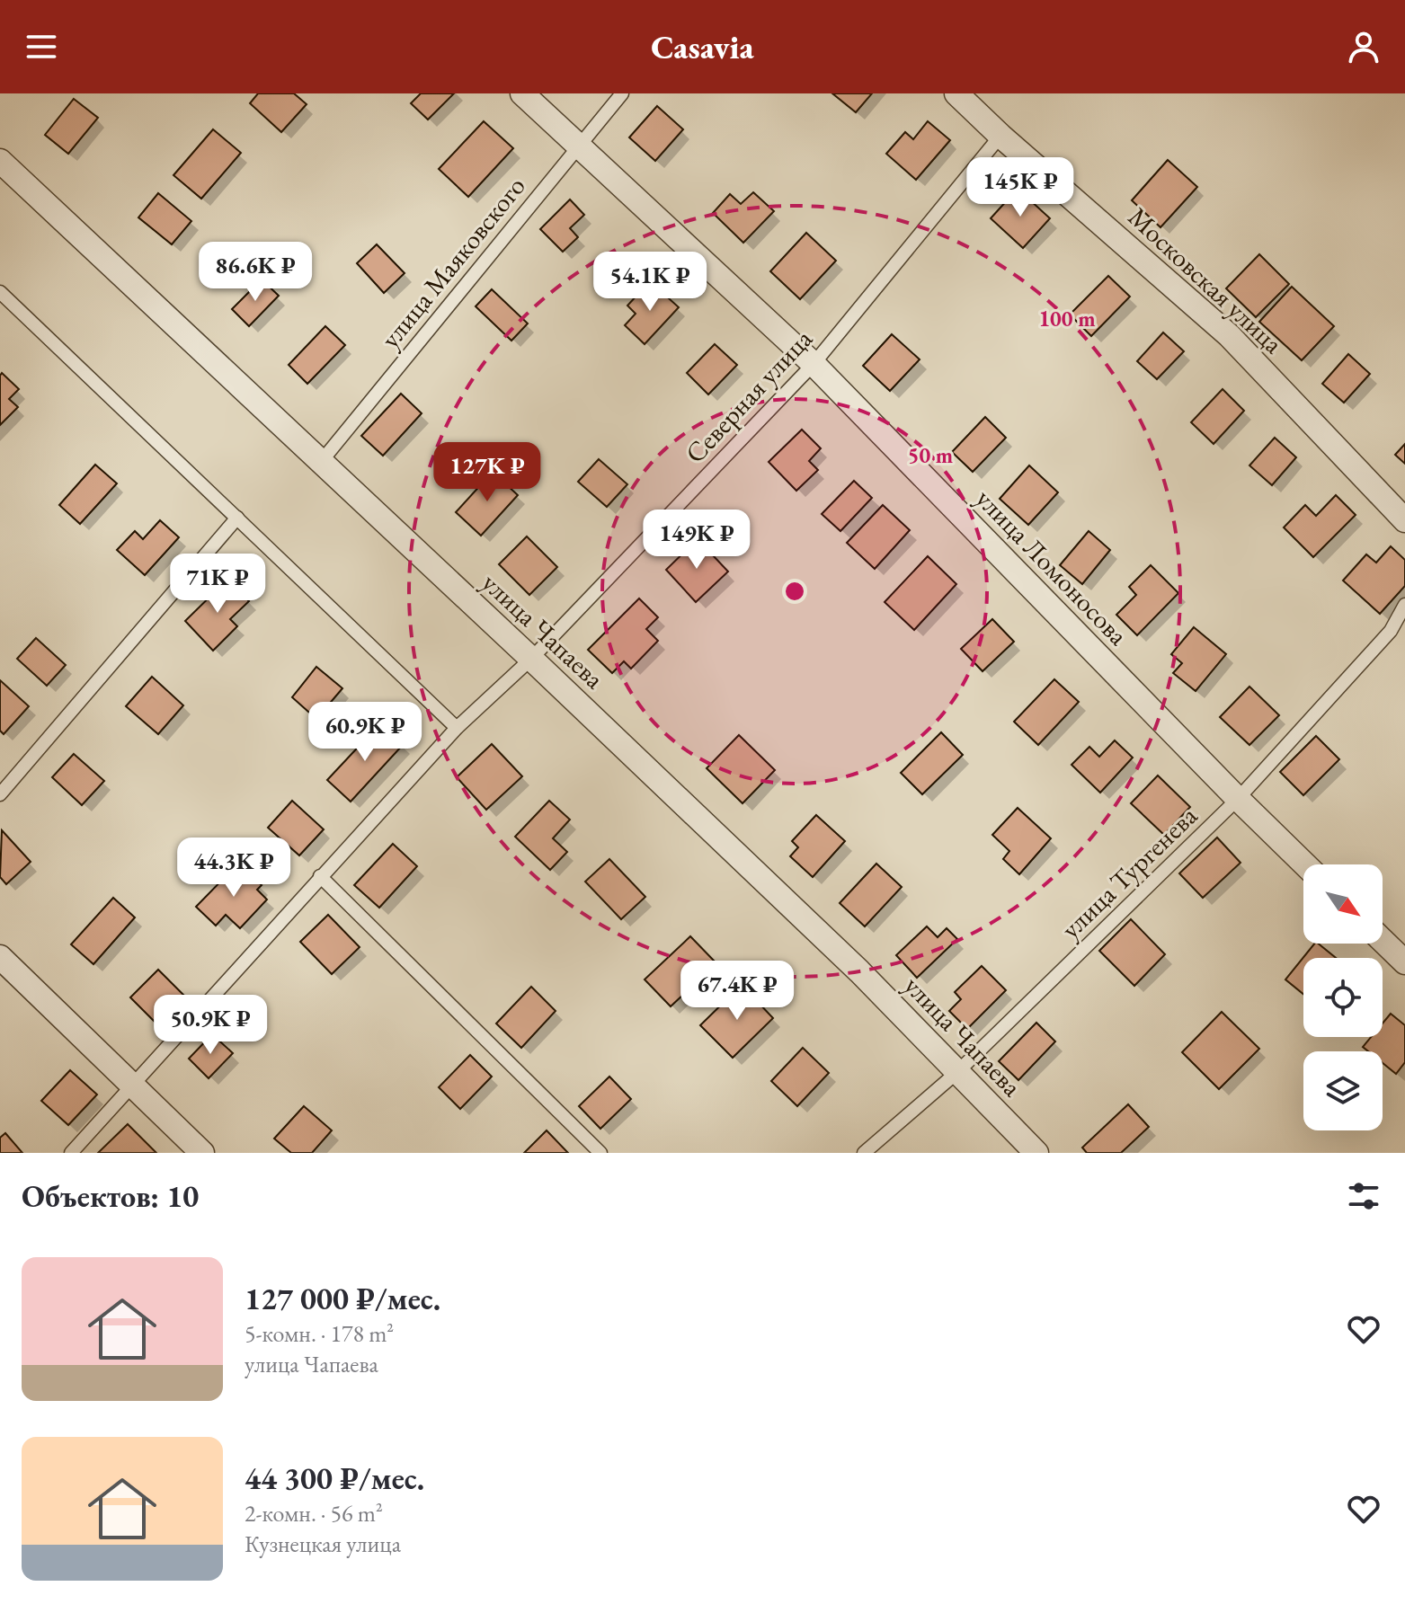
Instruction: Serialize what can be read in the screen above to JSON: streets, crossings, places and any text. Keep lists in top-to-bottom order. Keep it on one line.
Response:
{"streets":{"street":["Московская улица","улица Ломоносова","улица Чапаева"],"lane":["улица Маяковского","Северная улица","улица Тургенева"]},"crossings":[["улица Маяковского","улица Ломоносова"],["улица Маяковского","улица Чапаева"],["Московская улица","Северная улица"],["Северная улица","улица Ломоносова"],["Северная улица","улица Чапаева"],["улица Ломоносова","улица Тургенева"],["улица Чапаева","улица Тургенева"]],"north":"bottom right","page":{"header":"Casavia","price":["145K ₽","86.6K ₽","54.1K ₽","127K ₽","149K ₽","71K ₽","60.9K ₽","44.3K ₽","67.4K ₽","50.9K ₽"],"heading":"Объектов: 10","list":[{"name":"127 000 ₽/мес.","note":"5-комн. · 178 m² · улица Чапаева"},{"name":"44 300 ₽/мес.","note":"2-комн. · 56 m² · Кузнецкая улица"}]},"rings":["100 m","50 m"]}
